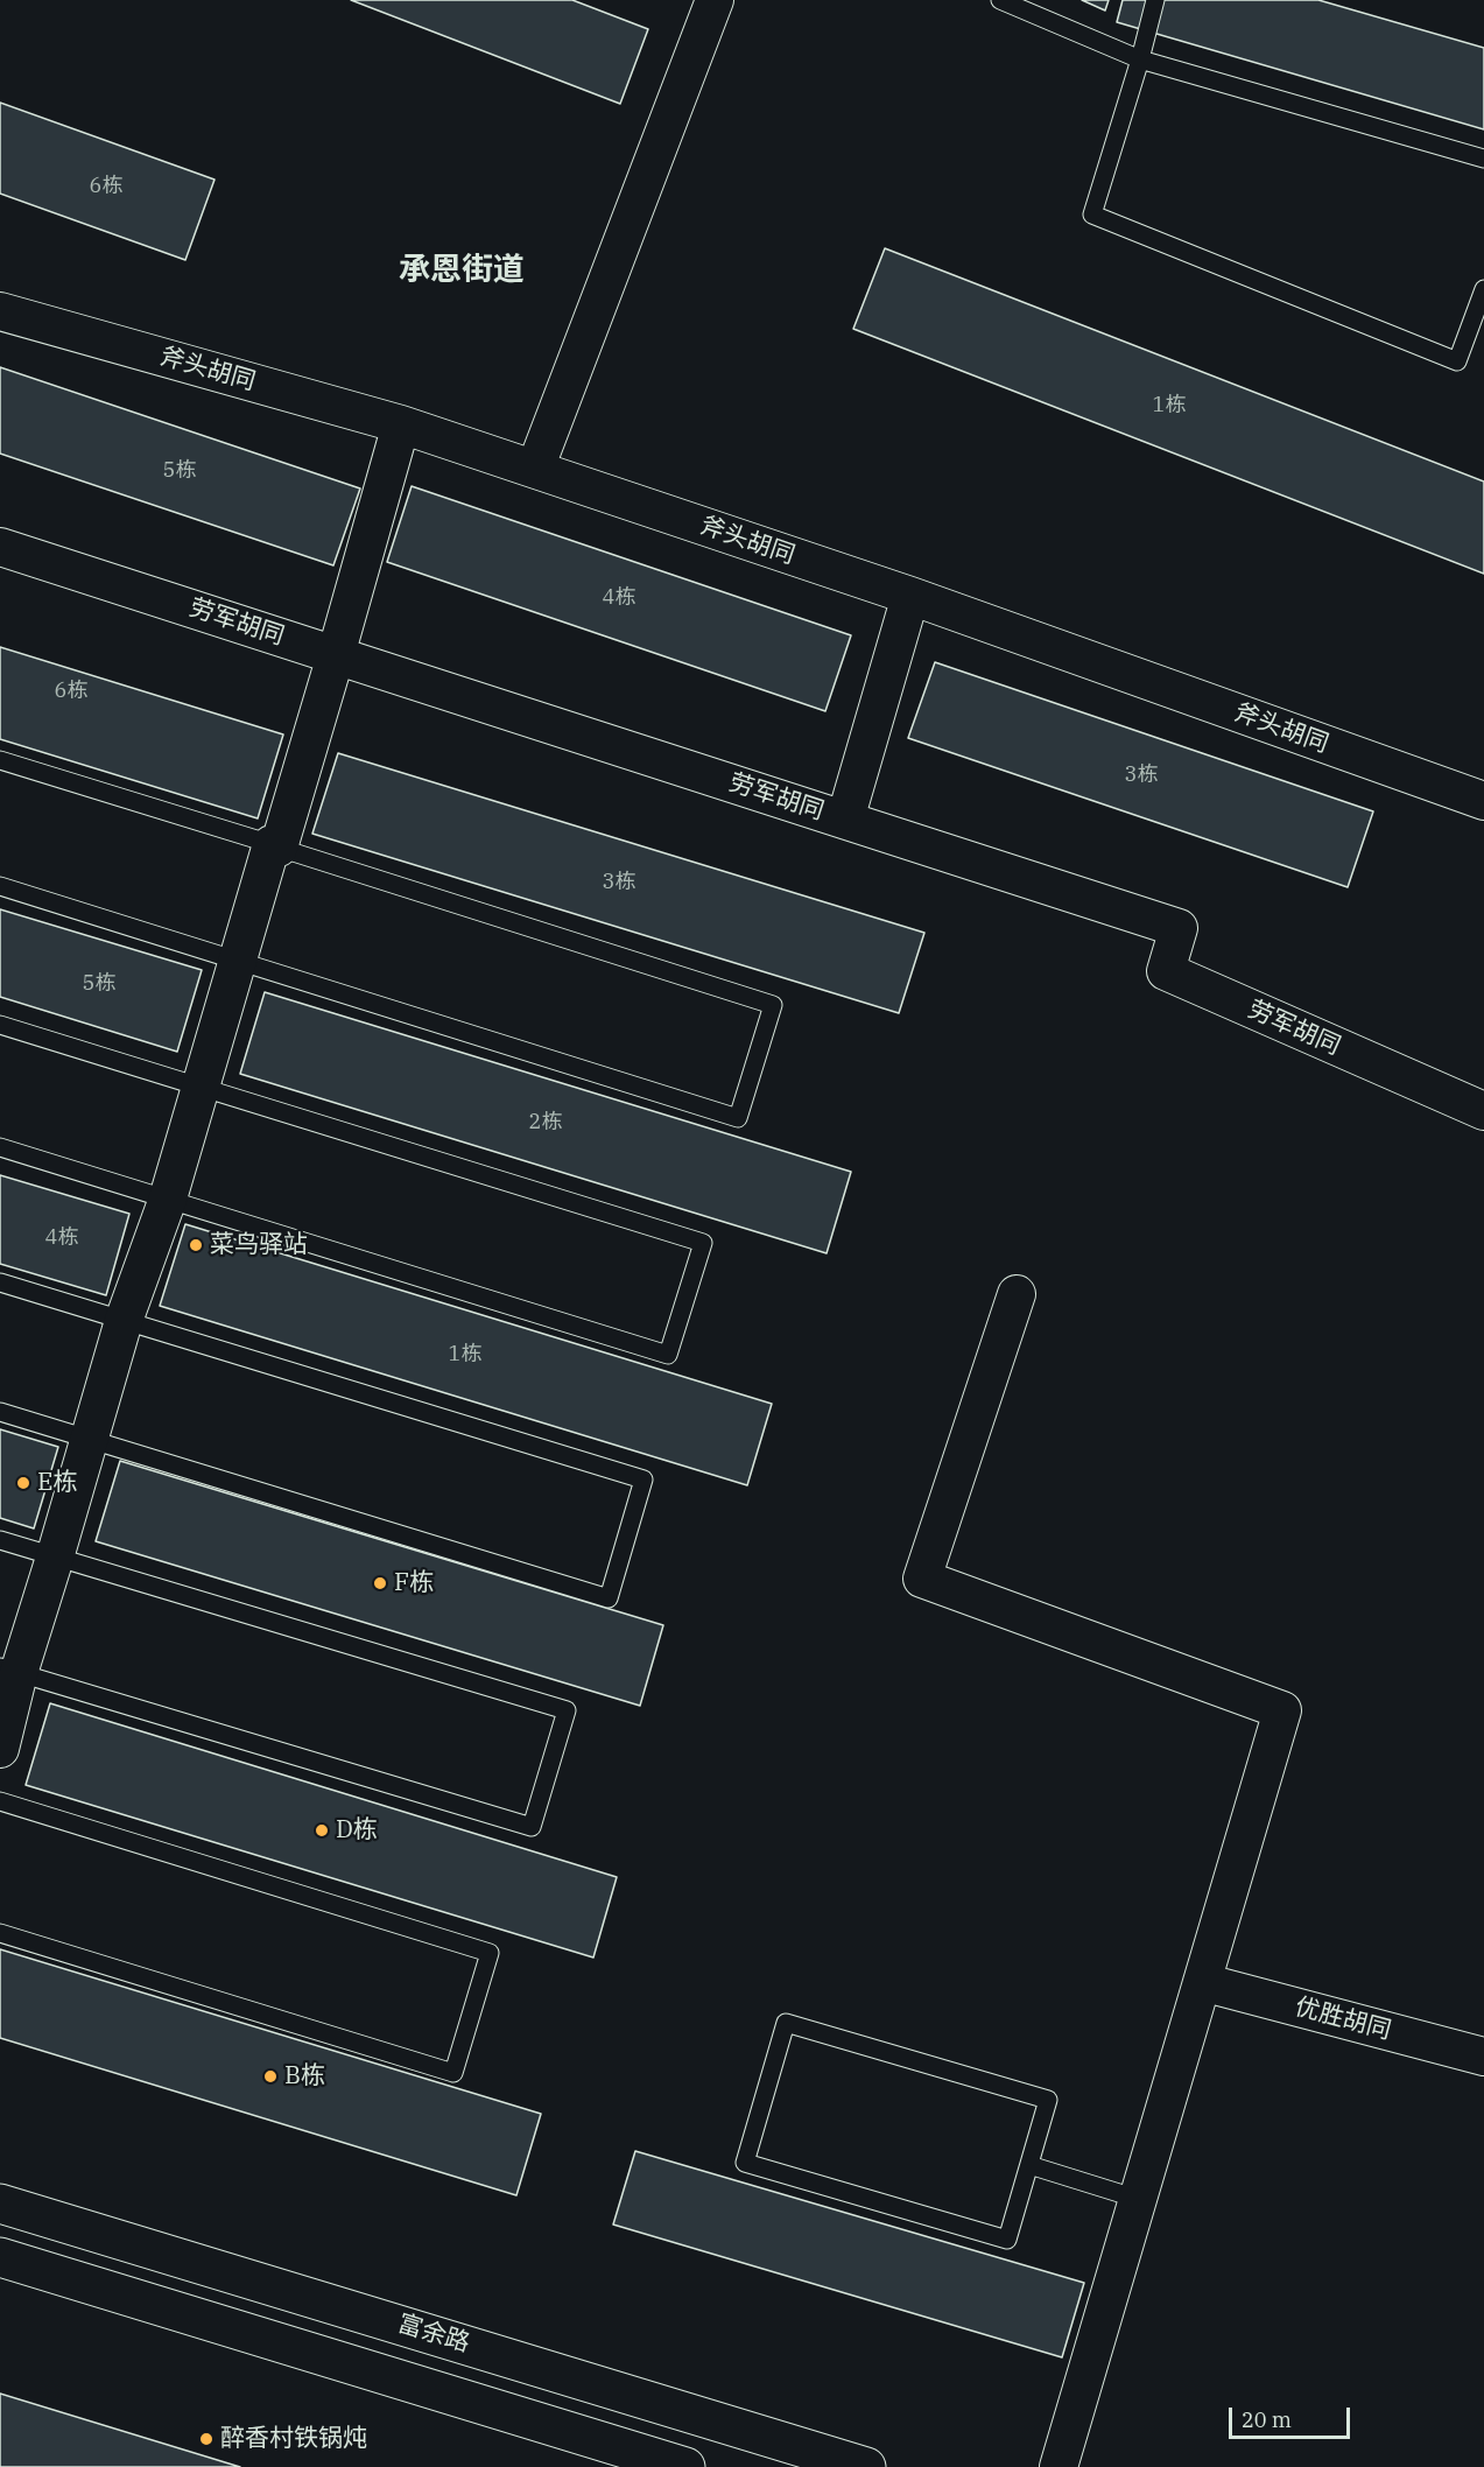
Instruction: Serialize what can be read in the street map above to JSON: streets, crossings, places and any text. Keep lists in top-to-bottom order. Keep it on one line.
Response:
{"streets":{"street":["斧头胡同","劳军胡同","优胜胡同","富余路"]},"districts":["承恩街道"],"places":["菜鸟驿站","E栋","F栋","D栋","B栋","醉香村铁锅炖"],"house_numbers":["6栋","1栋","5栋","4栋","6栋","3栋","3栋","5栋","2栋","4栋","1栋"],"scale_bar":"20 m"}
